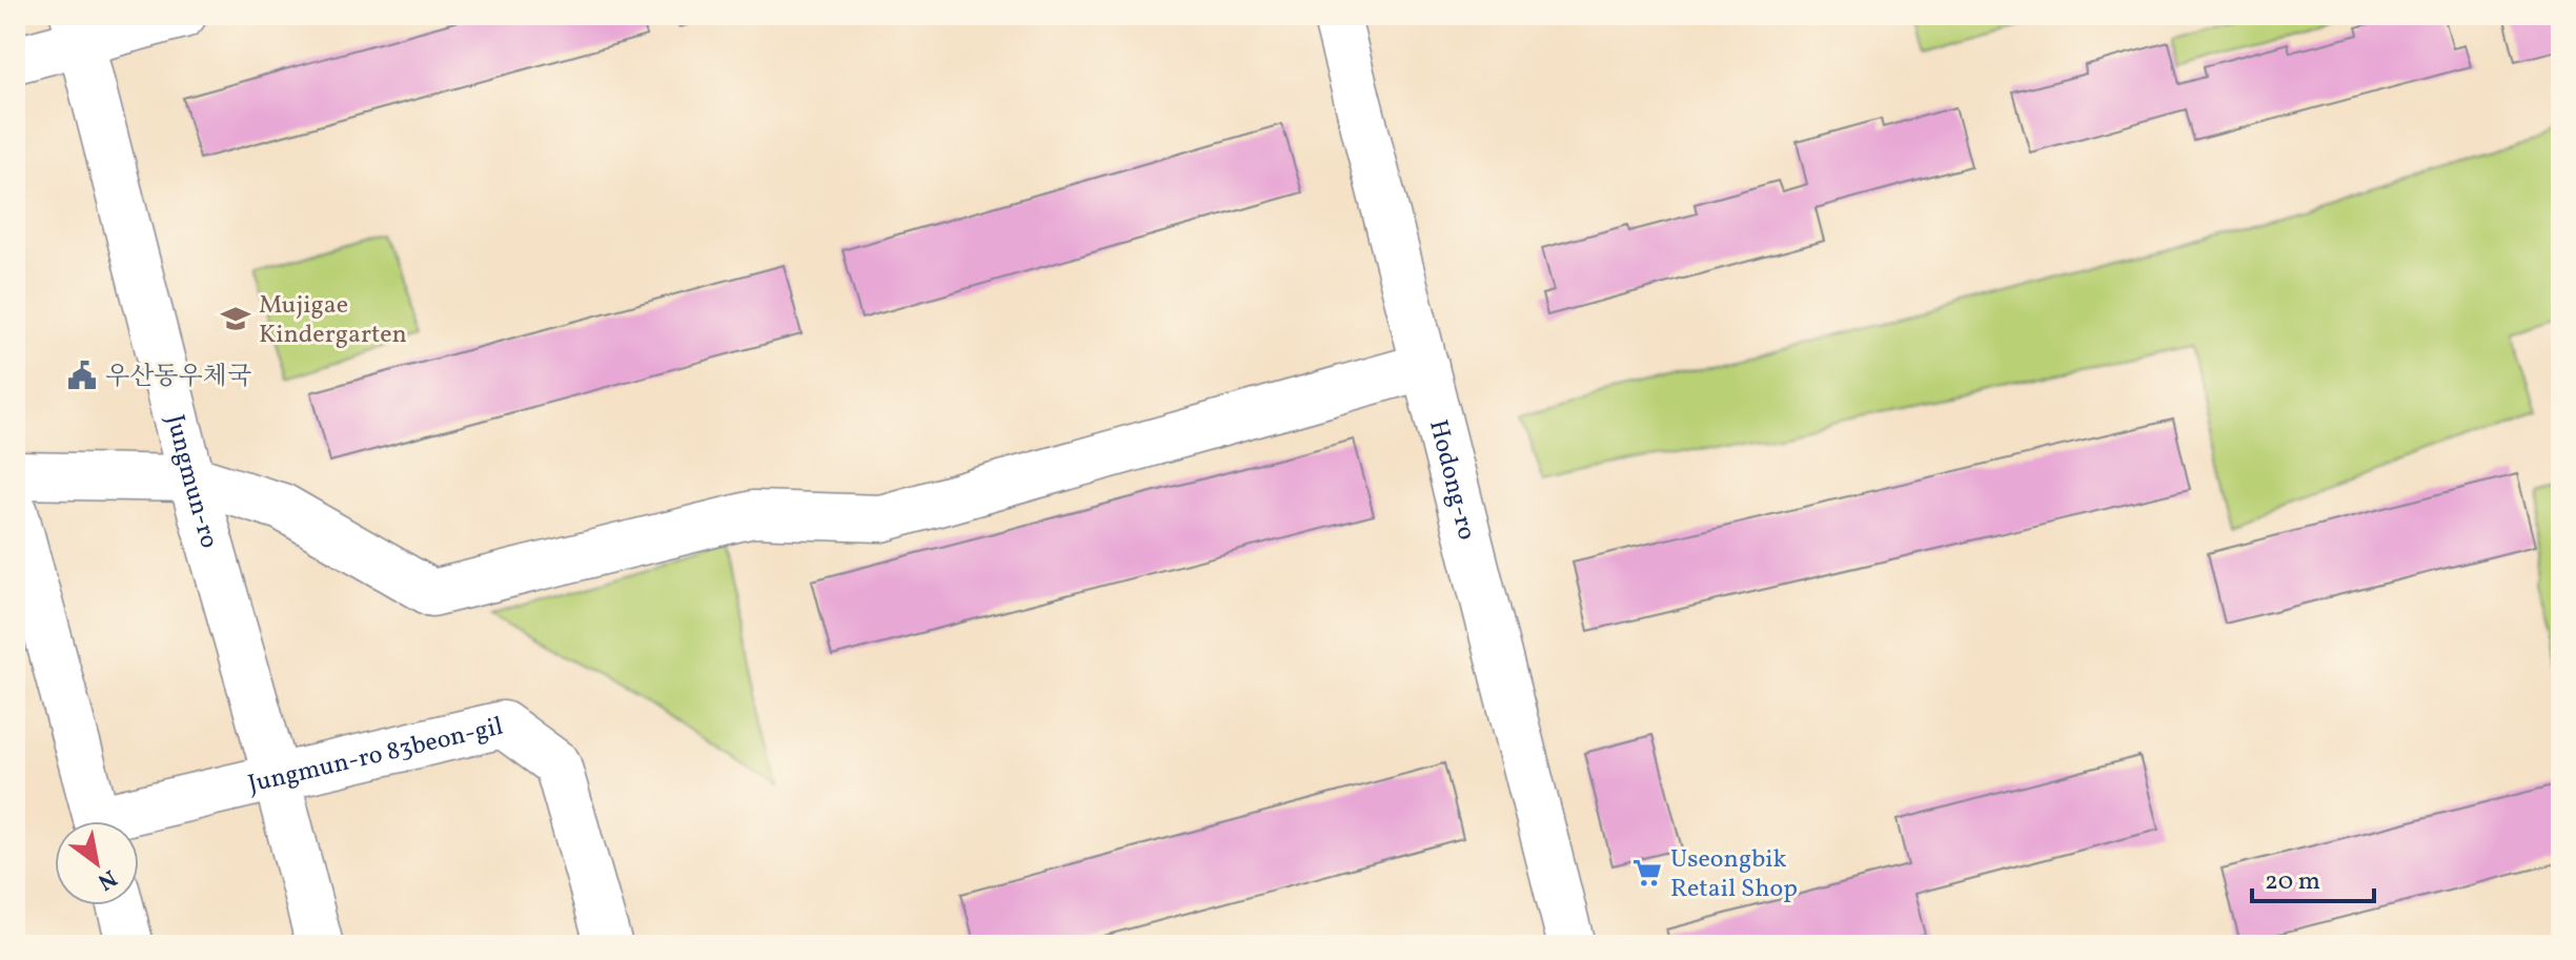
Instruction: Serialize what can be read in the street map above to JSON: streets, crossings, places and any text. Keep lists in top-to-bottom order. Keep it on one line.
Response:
{"streets":{"street":["Jungmun-ro","Hodong-ro","Jungmun-ro 83beon-gil"]},"crossings":[["Jungmun-ro","Jungmun-ro 83beon-gil"]],"places":{"school or university":["Mujigae Kindergarten"],"public building":["우산동우체국"],"supermarket":["Useongbik Retail Shop"]},"scale_bar":"20 m","north":"bottom right"}
